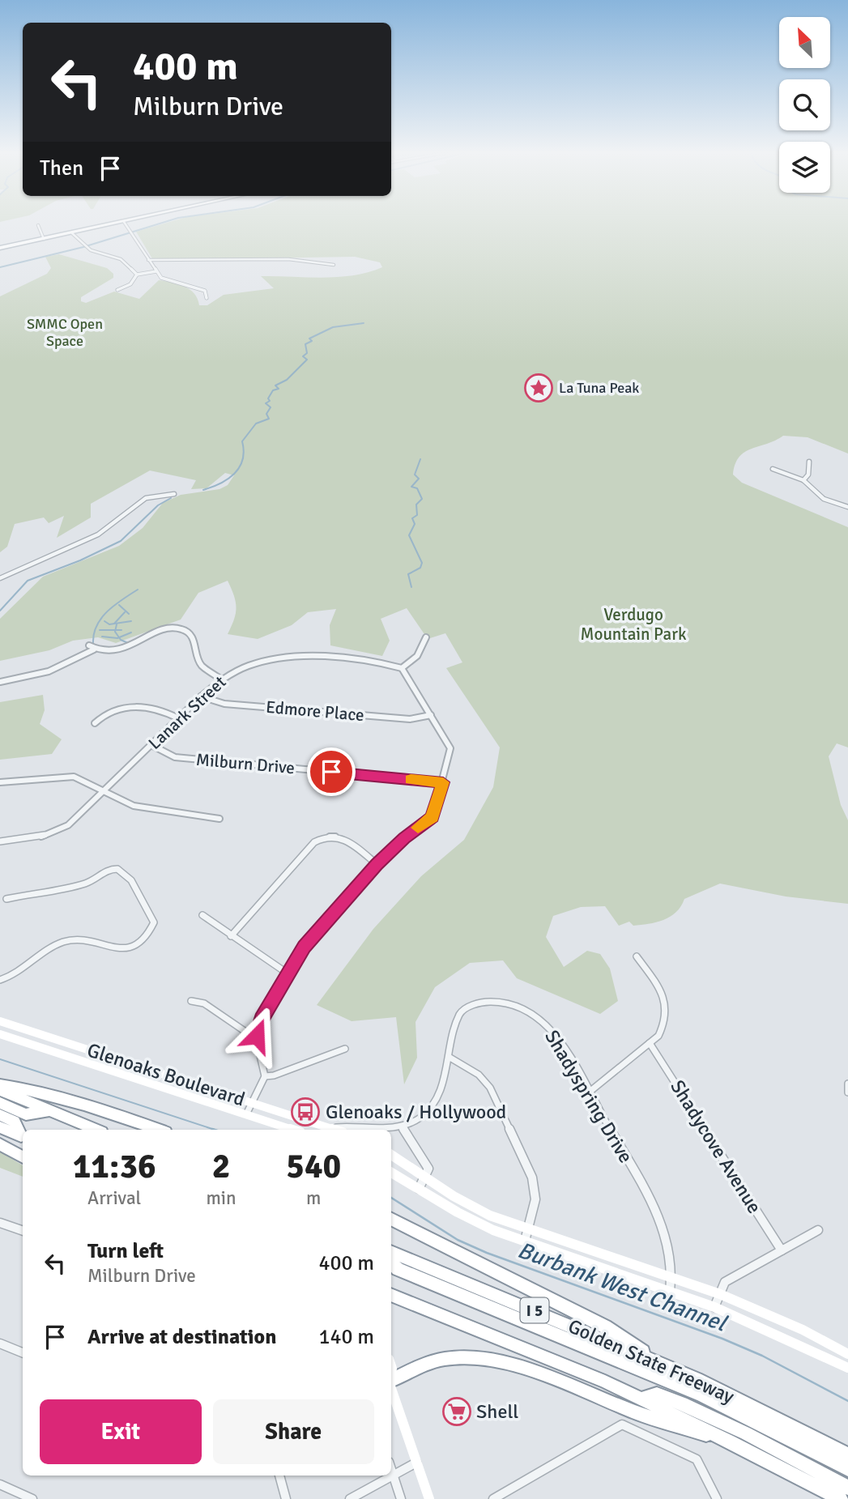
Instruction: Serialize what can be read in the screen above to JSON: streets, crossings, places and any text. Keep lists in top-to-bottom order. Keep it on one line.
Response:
{"streets":{"highway":["I 5","Golden State Freeway"],"main road":["Glenoaks Boulevard"],"street":["Edmore Place","Lanark Street","Milburn Drive","Shadyspring Drive","Shadycove Avenue"]},"crossings":[["Edmore Place","Lanark Street"],["Lanark Street","Milburn Drive"]],"water":["Burbank West Channel"],"parks":["SMMC Open Space","Verdugo Mountain Park"],"places":{"place":["La Tuna Peak"],"bus stop":["Glenoaks / Hollywood"],"supermarket":["Shell"]},"north":"top left","page":{"turn":["400 m","Milburn Drive"],"then":"Then","eta":["11:36","Arrival","2","min","540","m"],"list":[{"name":"Turn left","note":"Milburn Drive","value":"400 m"},{"name":"Arrive at destination","value":"140 m"}],"buttons":["Exit","Share"]}}
